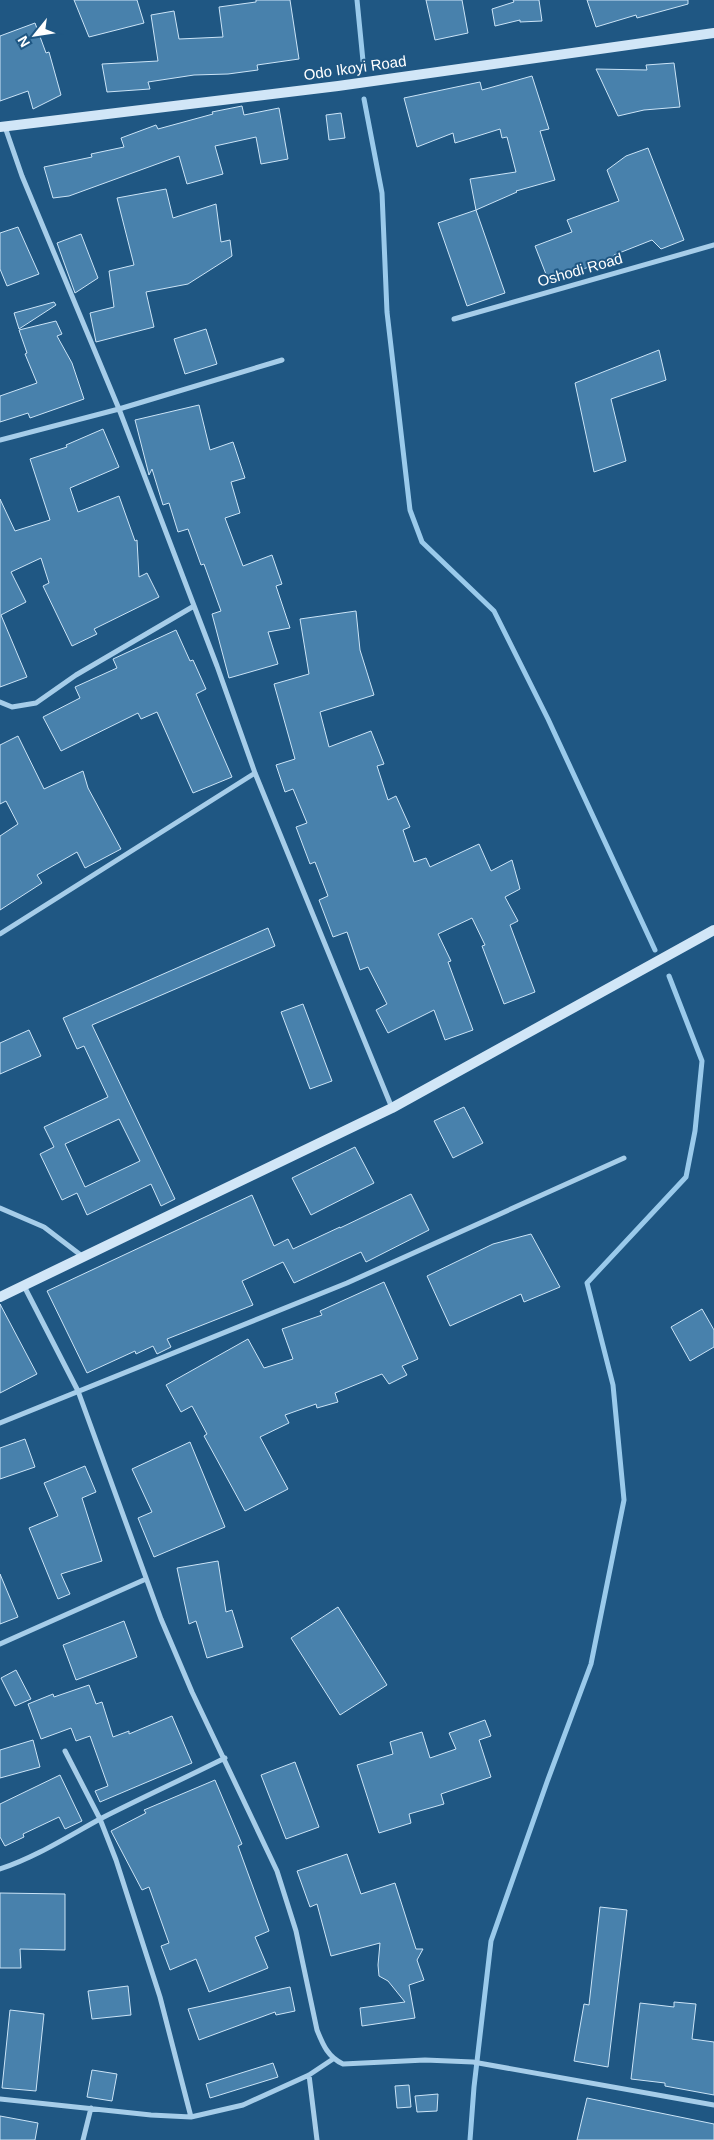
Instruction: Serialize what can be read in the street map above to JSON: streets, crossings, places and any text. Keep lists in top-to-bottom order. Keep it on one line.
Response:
{"streets":{"street":["Odo Ikoyi Road","Oshodi Road"]},"north":"bottom left"}
